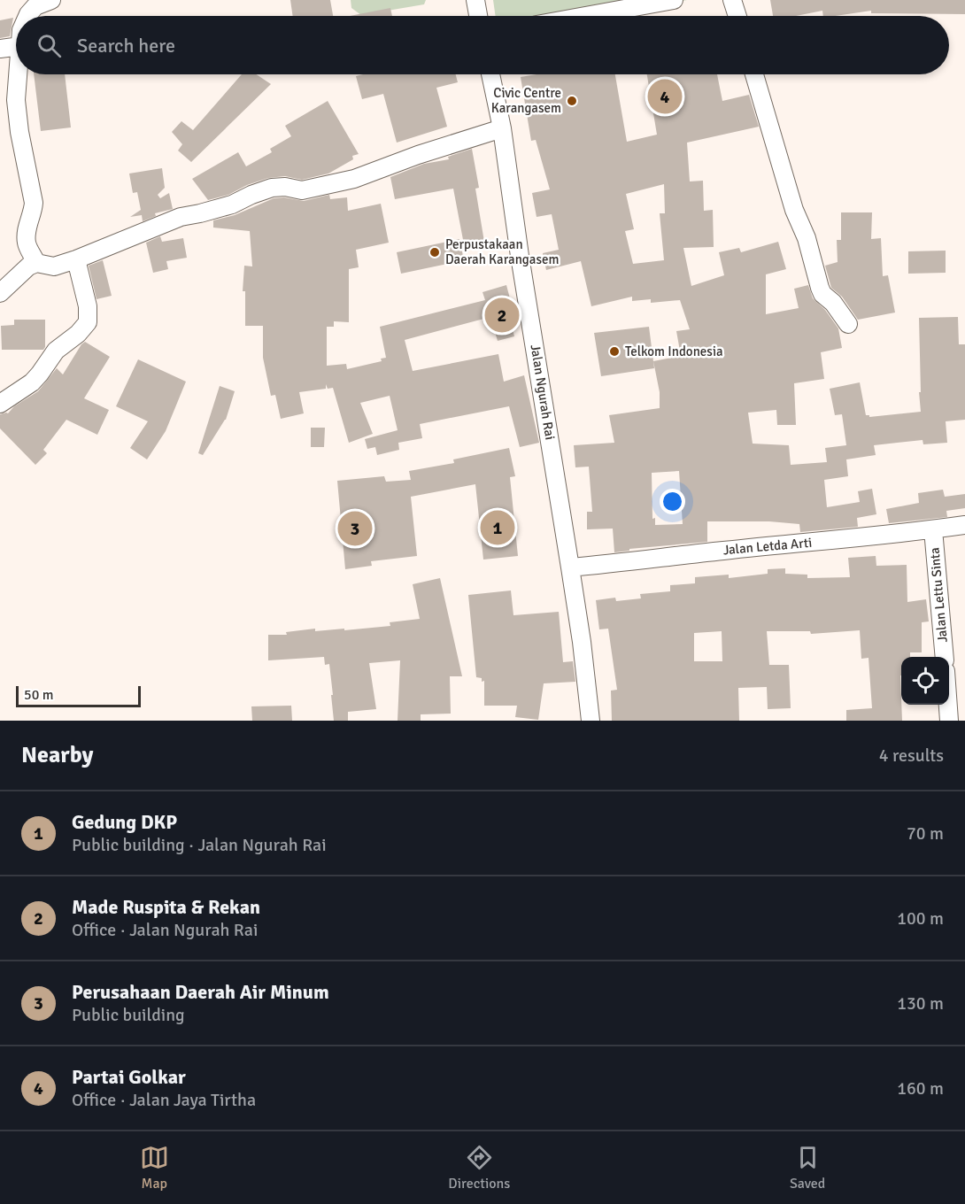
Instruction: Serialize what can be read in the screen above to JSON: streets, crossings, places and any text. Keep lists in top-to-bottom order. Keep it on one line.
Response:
{"streets":{"street":["Jalan Ngurah Rai","Jalan Letda Arti","Jalan Lettu Sinta"]},"crossings":[["Jalan Ngurah Rai","Jalan Letda Arti"],["Jalan Letda Arti","Jalan Lettu Sinta"]],"places":["Civic Centre Karangasem","Perpustakaan Daerah Karangasem","Telkom Indonesia"],"scale_bar":"50 m","page":{"search":"Search here","pins":["4","2","1","3"],"scale":"50 m","heading":["Nearby","4 results"],"list":[{"mark":"1","name":"Gedung DKP","note":"Public building · Jalan Ngurah Rai","value":"70 m"},{"mark":"2","name":"Made Ruspita & Rekan","note":"Office · Jalan Ngurah Rai","value":"100 m"},{"mark":"3","name":"Perusahaan Daerah Air Minum","note":"Public building","value":"130 m"},{"mark":"4","name":"Partai Golkar","note":"Office · Jalan Jaya Tirtha","value":"160 m"}],"nav":["Map","Directions","Saved"]}}
